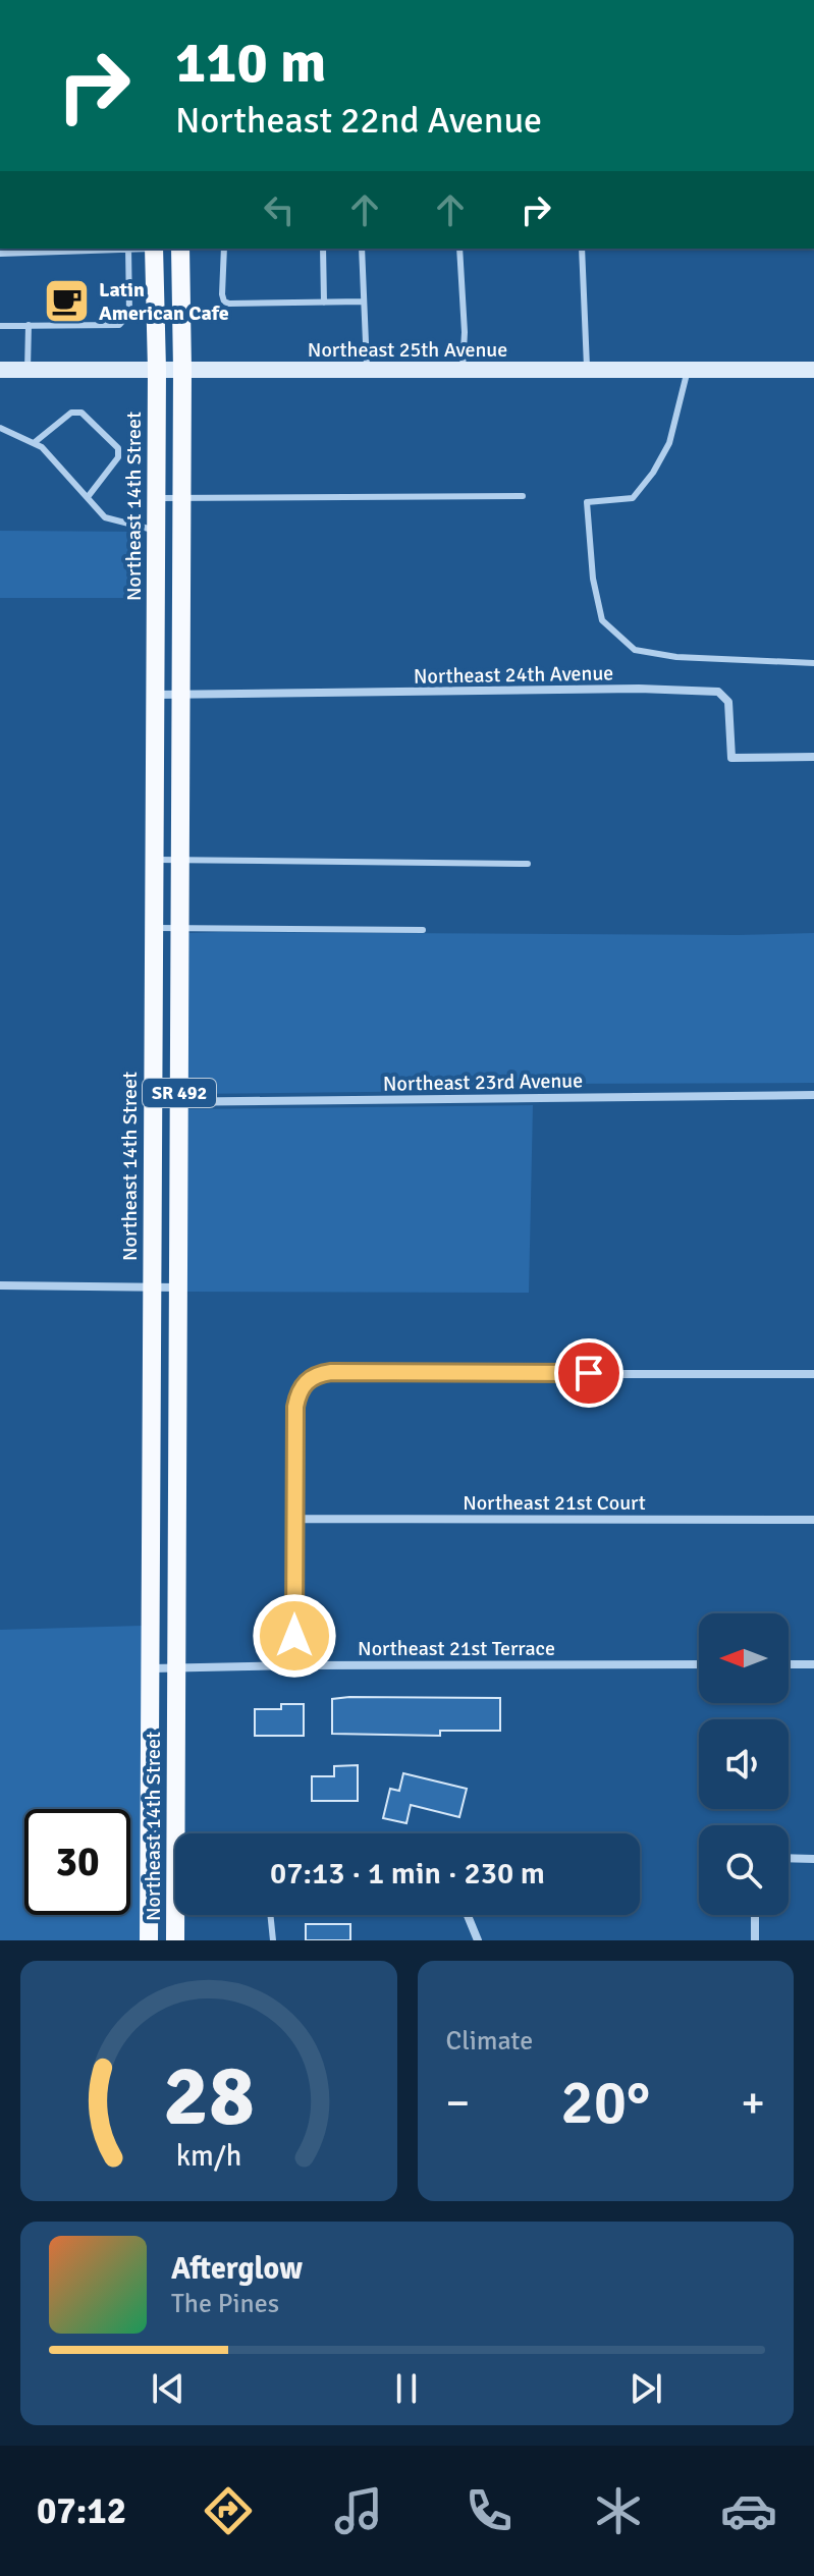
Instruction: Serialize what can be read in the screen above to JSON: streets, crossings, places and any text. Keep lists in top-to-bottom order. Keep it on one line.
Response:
{"streets":{"main road":["Northeast 25th Avenue","Northeast 14th Street","SR 492"],"street":["Northeast 24th Avenue","Northeast 23rd Avenue","Northeast 21st Court","Northeast 21st Terrace"]},"crossings":[["Northeast 25th Avenue","Northeast 14th Street"],["Northeast 14th Street","Northeast 24th Avenue"],["Northeast 14th Street","Northeast 23rd Avenue"],["Northeast 14th Street","Northeast 21st Terrace"]],"places":{"cafe":["Latin American Cafe"]},"north":"left","page":{"turn":["110 m","Northeast 22nd Avenue"],"limit":"30","trip":"07:13 · 1 min · 230 m","tile":"Climate","heat":["−","20°","+"],"song":["Afterglow","The Pines"],"tabs":"07:12","gauge":["28","km/h"]}}
